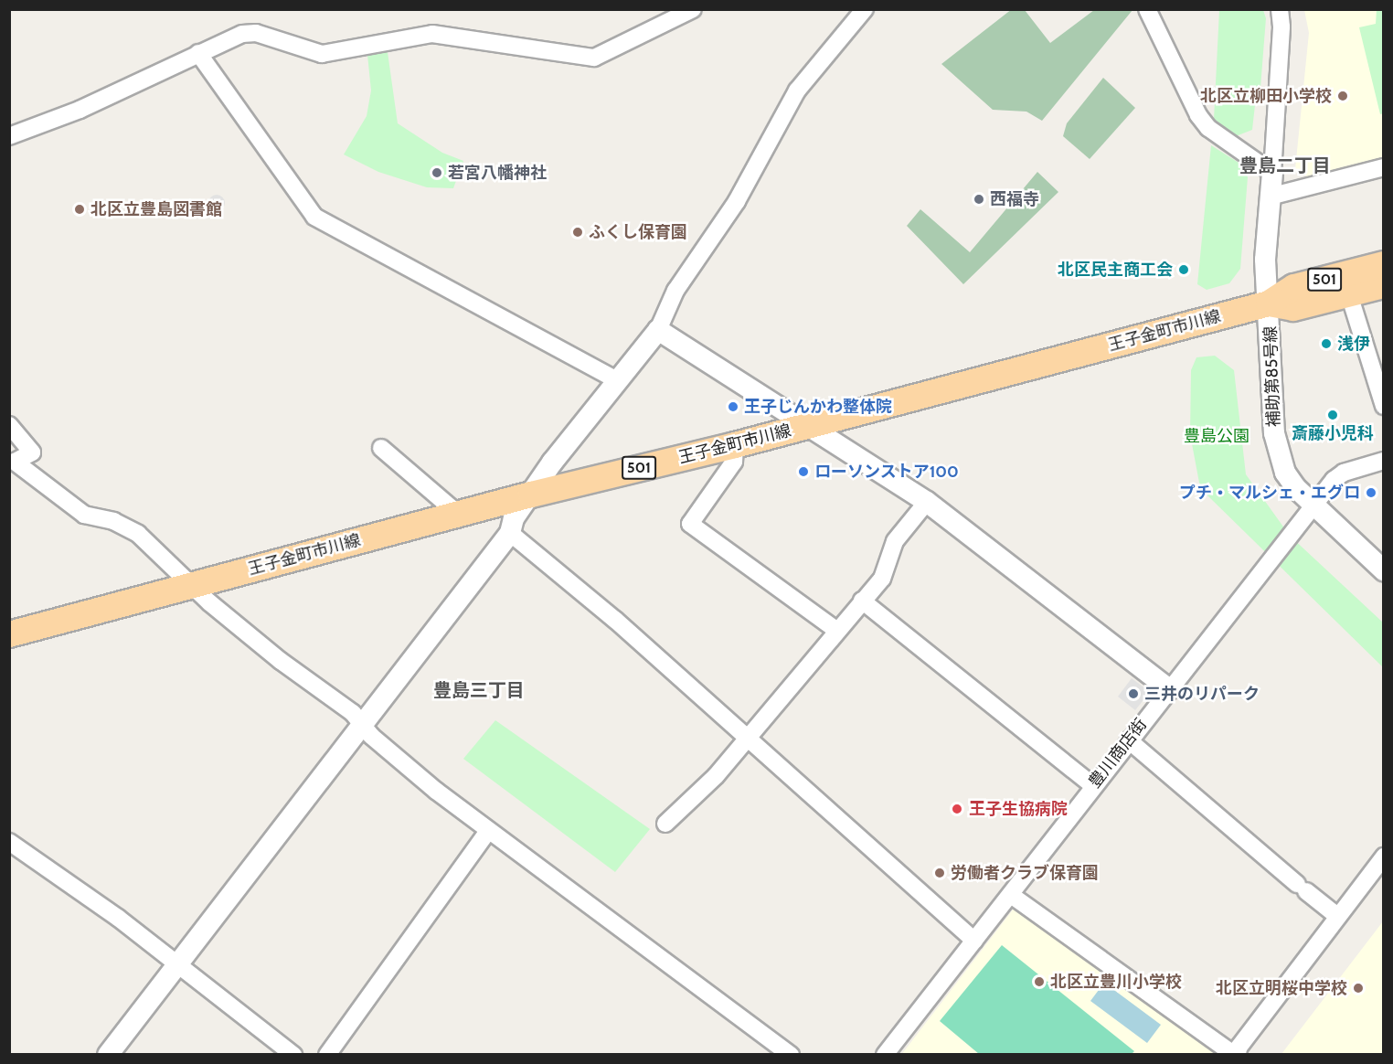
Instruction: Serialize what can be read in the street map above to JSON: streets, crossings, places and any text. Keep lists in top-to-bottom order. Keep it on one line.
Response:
{"streets":{"main road":["501","王子金町市川線"],"street":["補助第85号線","豊川商店街"]},"crossings":[["王子金町市川線","補助第85号線"],["補助第85号線","豊川商店街"]],"districts":["豊島二丁目","豊島三丁目"],"parks":["豊島公園"],"places":["北区立柳田小学校","若宮八幡神社","西福寺","北区立豊島図書館","ふくし保育園","北区民主商工会","浅伊","王子じんかわ整体院","斎藤小児科","ローソンストア100","プチ・マルシェ・エグロ","三井のリパーク","王子生協病院","労働者クラブ保育園","北区立豊川小学校","北区立明桜中学校"]}
